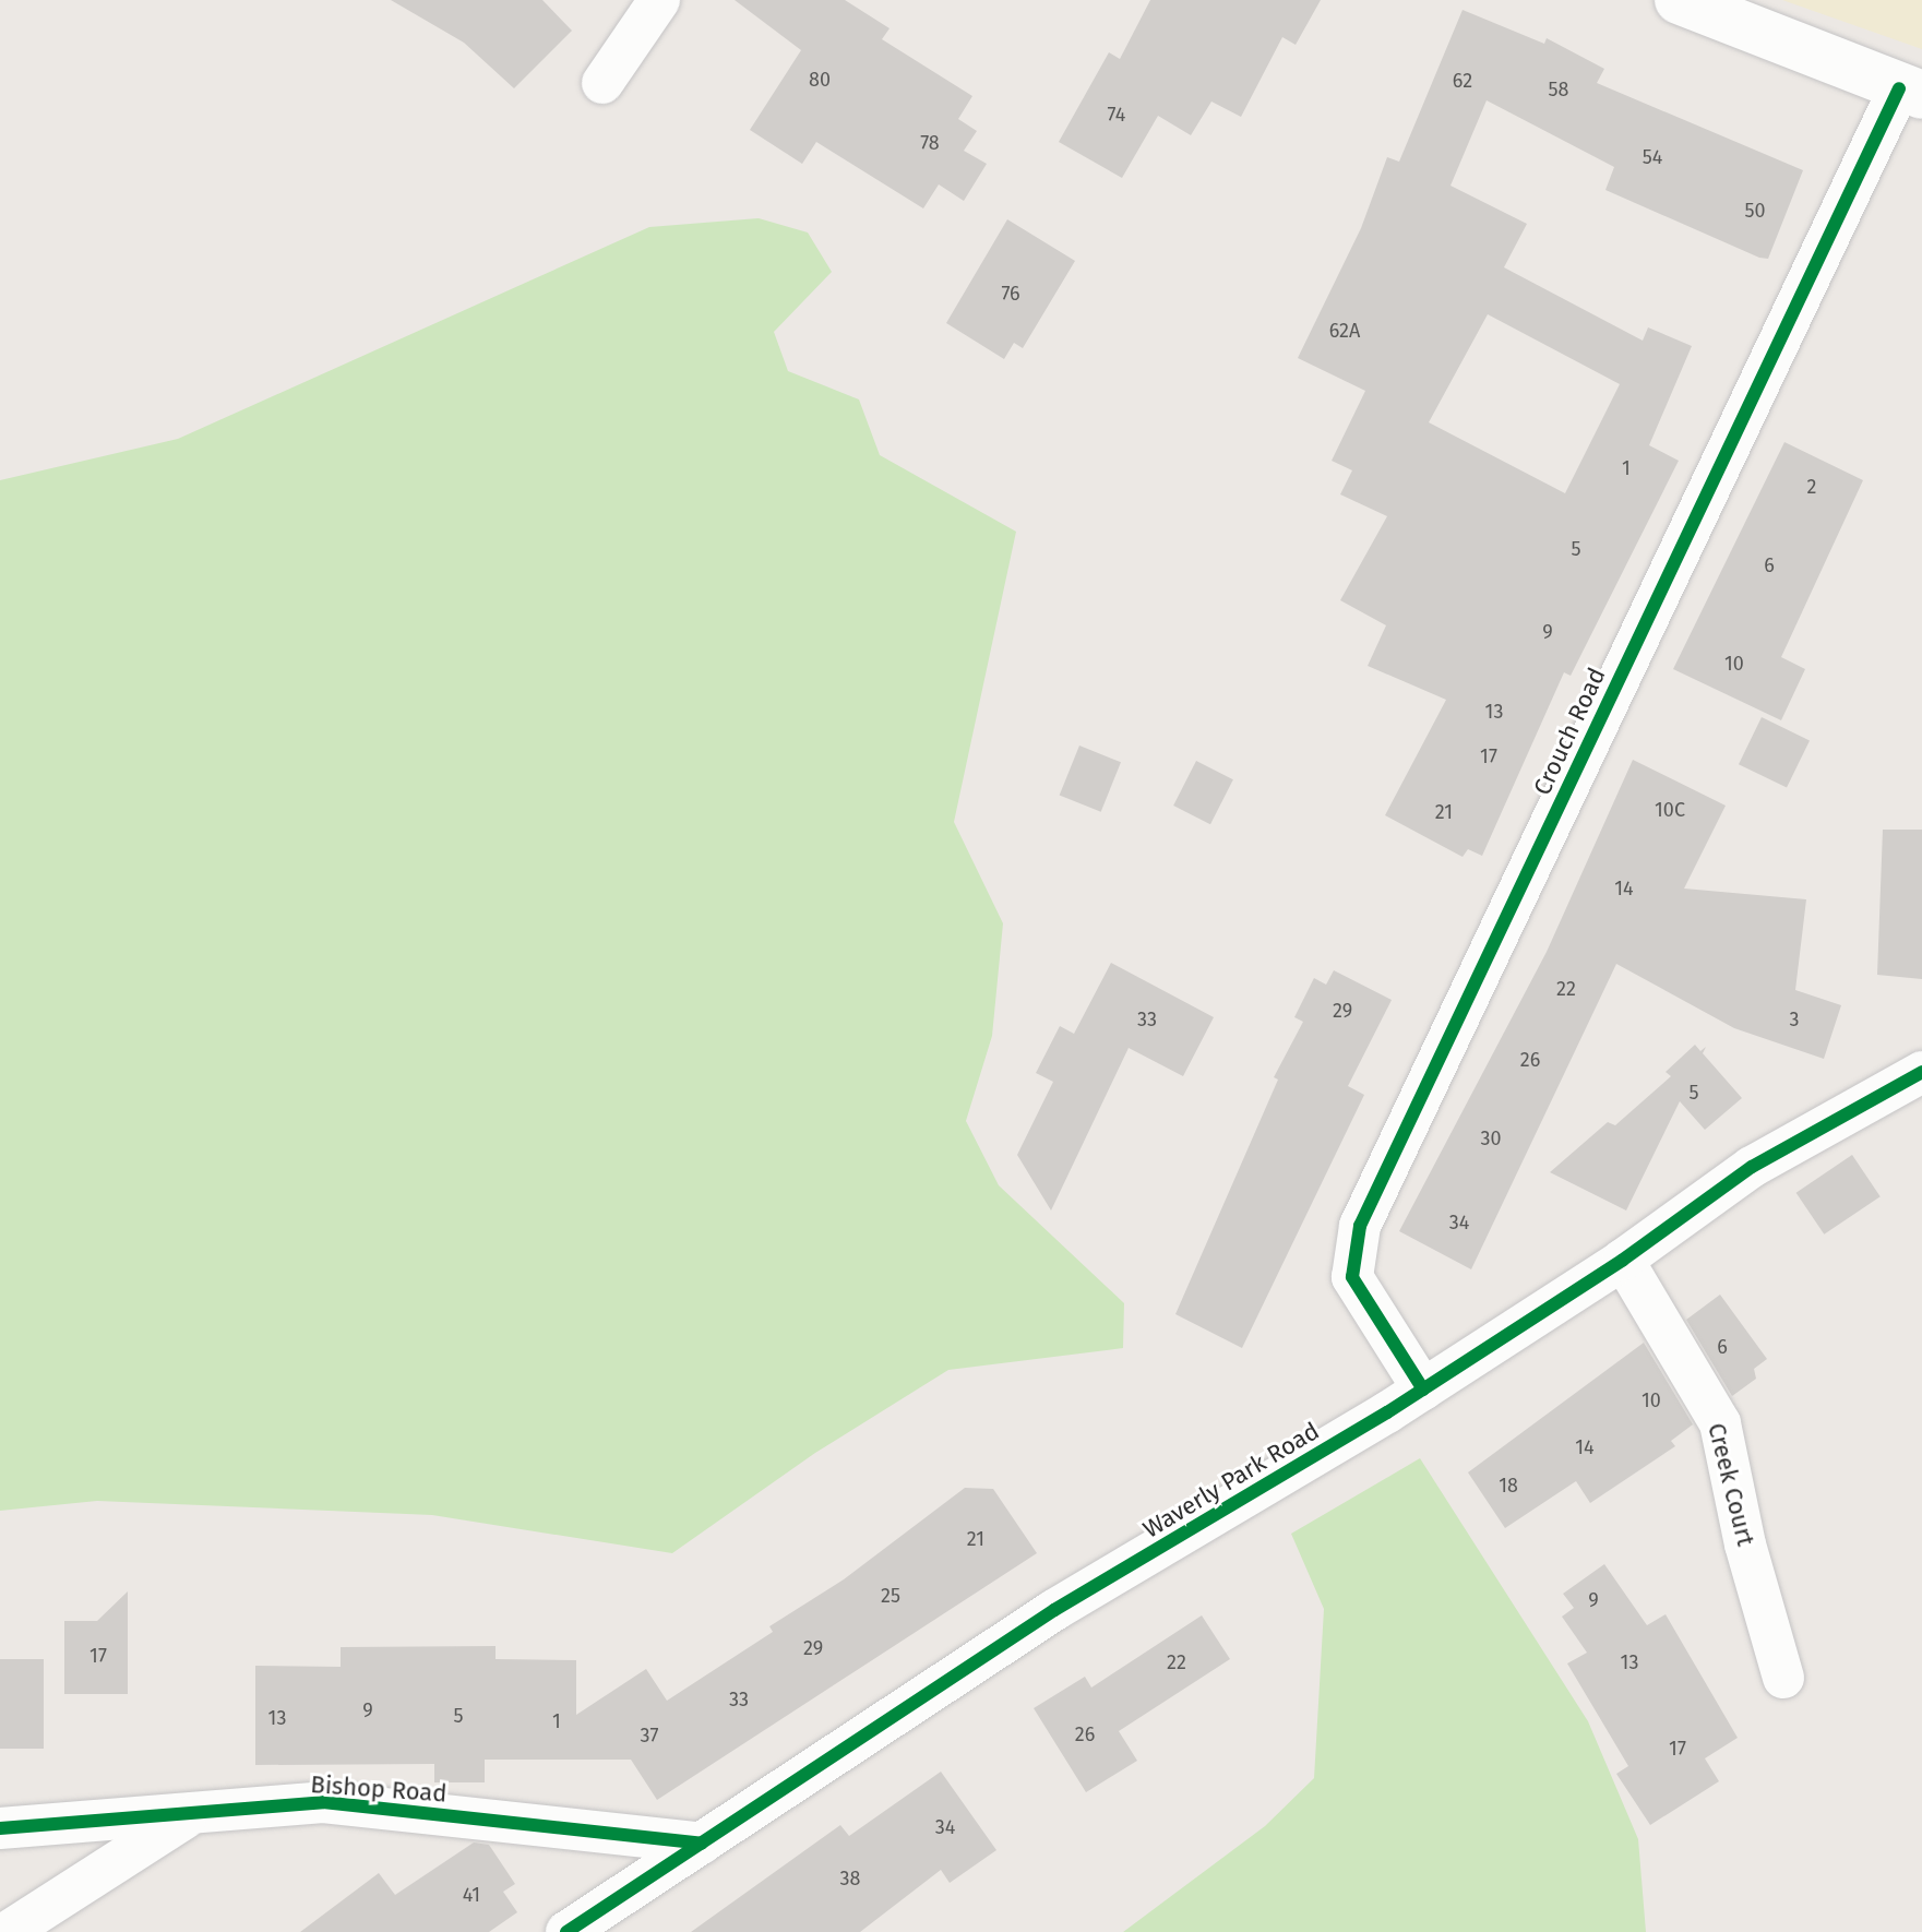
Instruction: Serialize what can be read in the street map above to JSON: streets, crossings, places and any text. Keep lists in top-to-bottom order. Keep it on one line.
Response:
{"streets":{"street":["Crouch Road","Waverly Park Road","Creek Court","Bishop Road"]},"crossings":[["Crouch Road","Waverly Park Road"],["Waverly Park Road","Creek Court"],["Waverly Park Road","Bishop Road"]],"house_numbers":["80","62","58","74","78","54","50","76","62A","1","2","5","6","9","10","13","17","10C","21","14","22","29","33","3","26","5","30","34","6","10","14","18","21","25","9","29","17","22","13","33","9","5","13","1","26","37","17","34","38","41"]}
